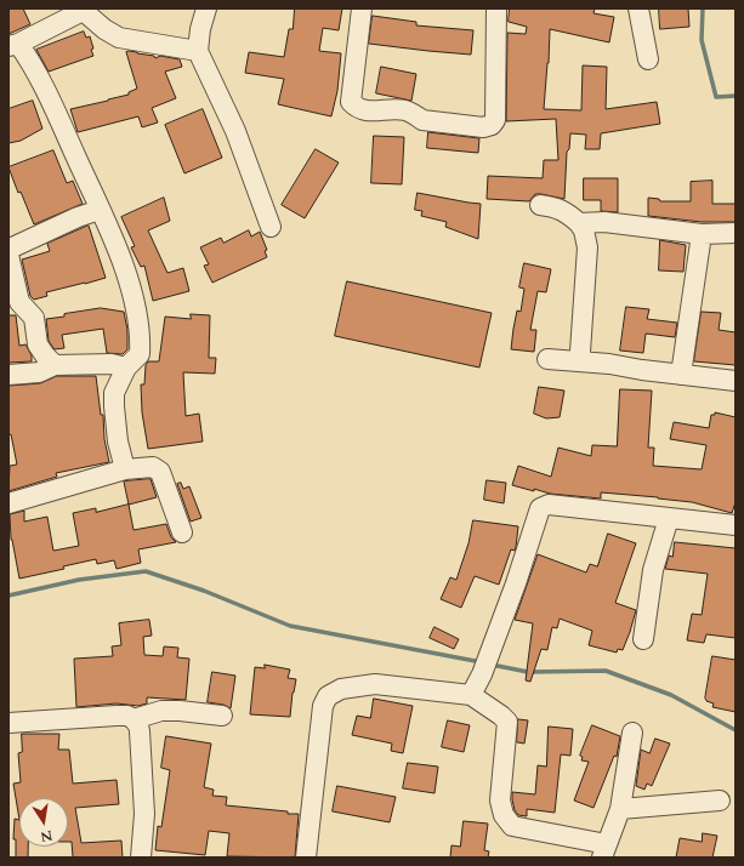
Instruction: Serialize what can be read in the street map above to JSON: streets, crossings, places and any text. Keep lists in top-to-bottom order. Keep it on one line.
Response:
{"north":"bottom"}
